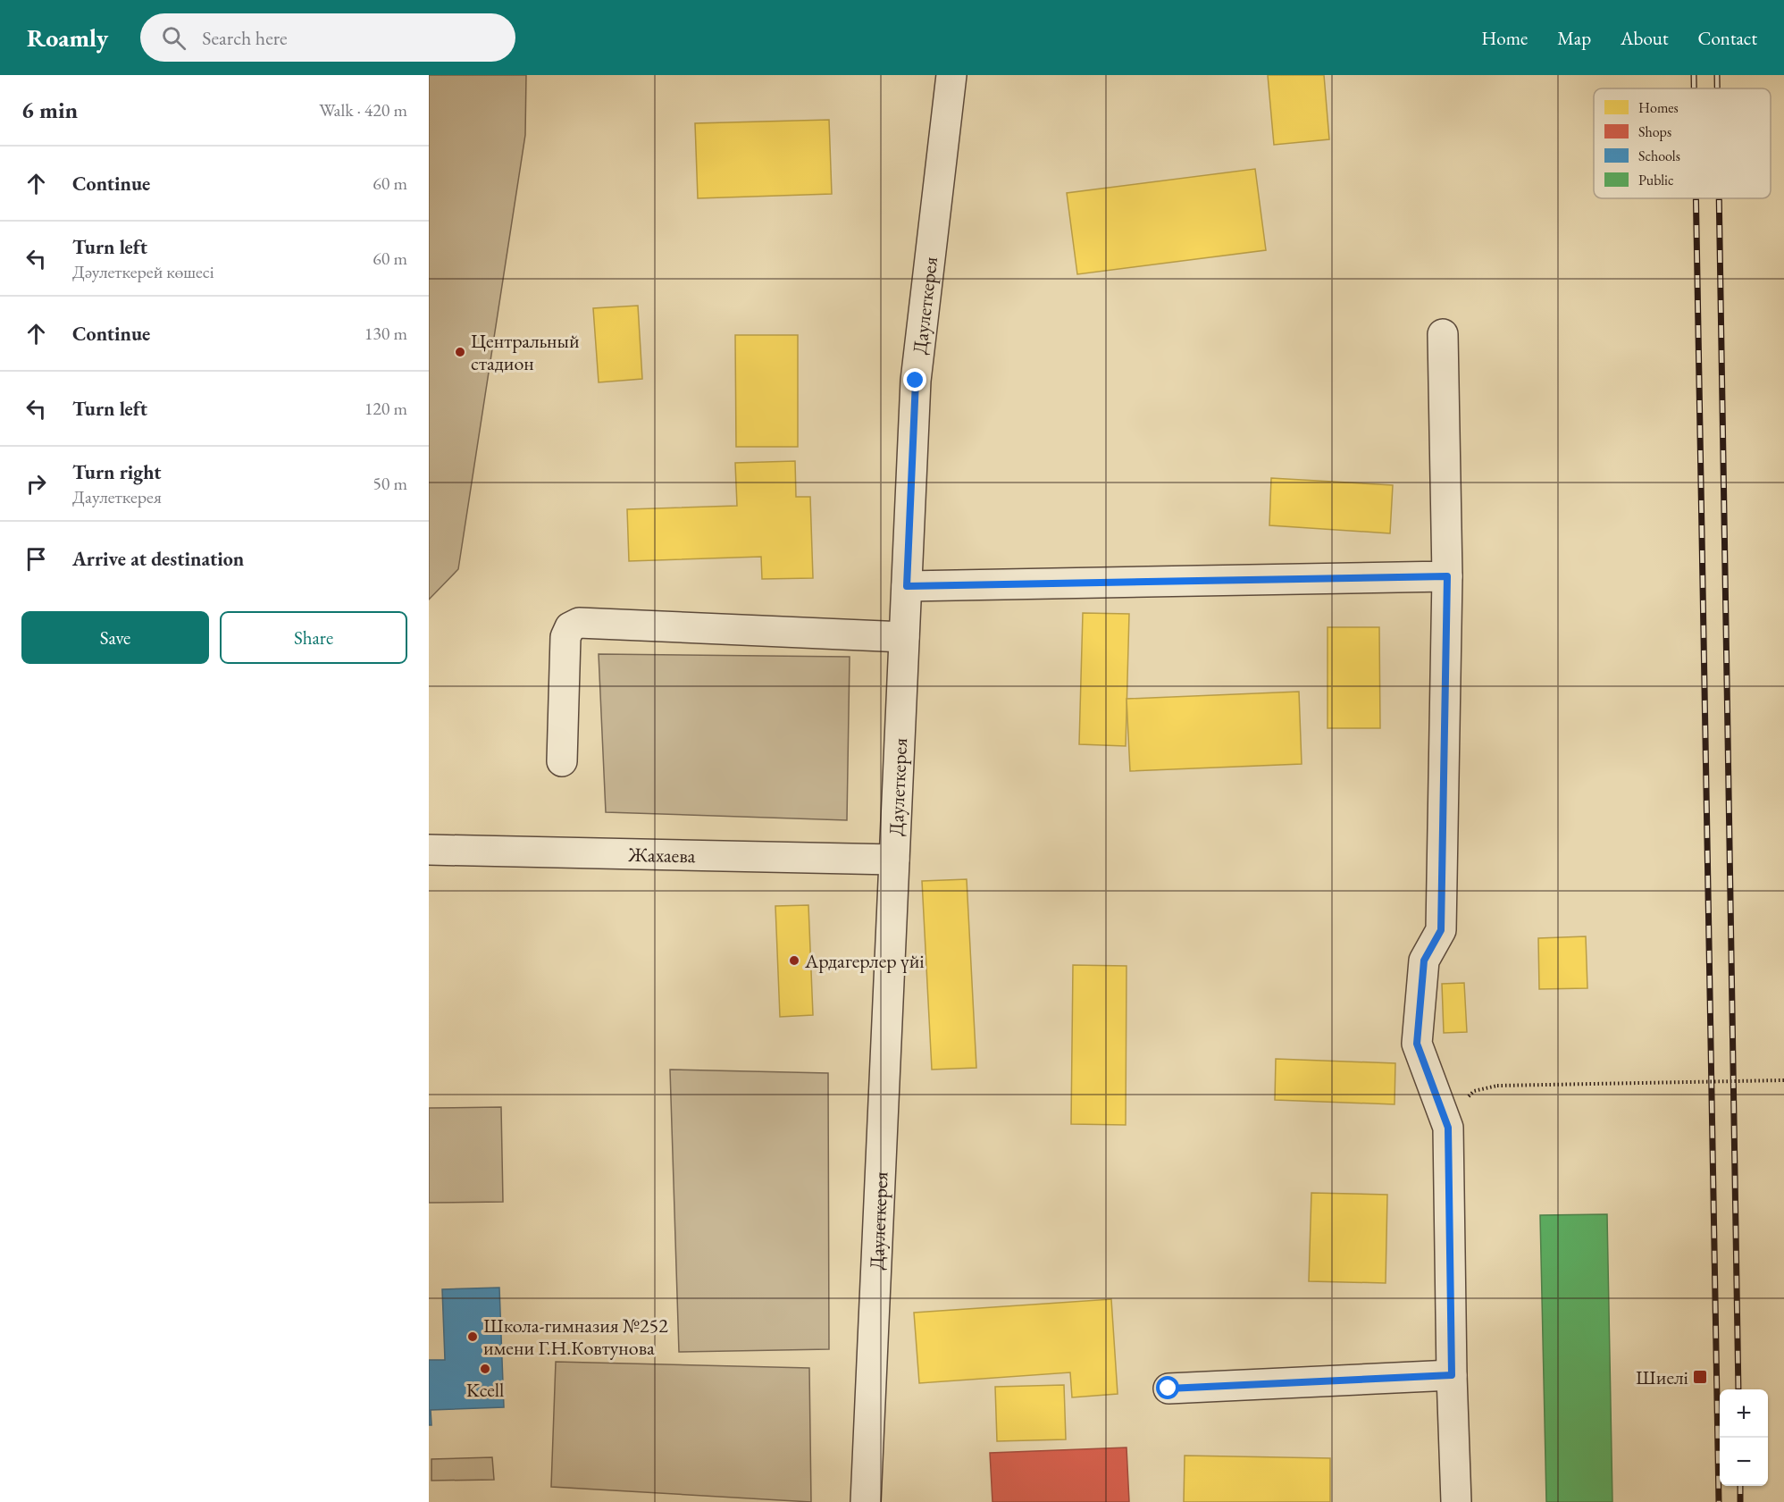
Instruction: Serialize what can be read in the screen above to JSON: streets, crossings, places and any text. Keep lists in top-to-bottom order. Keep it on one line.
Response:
{"streets":{"street":["Даулеткерея","Жахаева"]},"crossings":[["Даулеткерея","Жахаева"]],"places":{"other":["Центральный стадион","Ардагерлер үйі","Школа-гимназия №252 имени Г.Н.Ковтунова","Kcell"],"transit":["Шиелі"]},"legend":["Homes","Shops","Schools","Public"],"page":{"header":"Roamly","search":"Search here","nav":["Home","Map","About","Contact"],"heading":["6 min","Walk · 420 m"],"list":[["Continue","60 m"],["Turn left","Дәулеткерей көшесі","60 m"],["Continue","130 m"],["Turn left","120 m"],["Turn right","Даулеткерея","50 m"],"Arrive at destination"],"buttons":["Save","Share"],"map_buttons":["+","−"]}}
